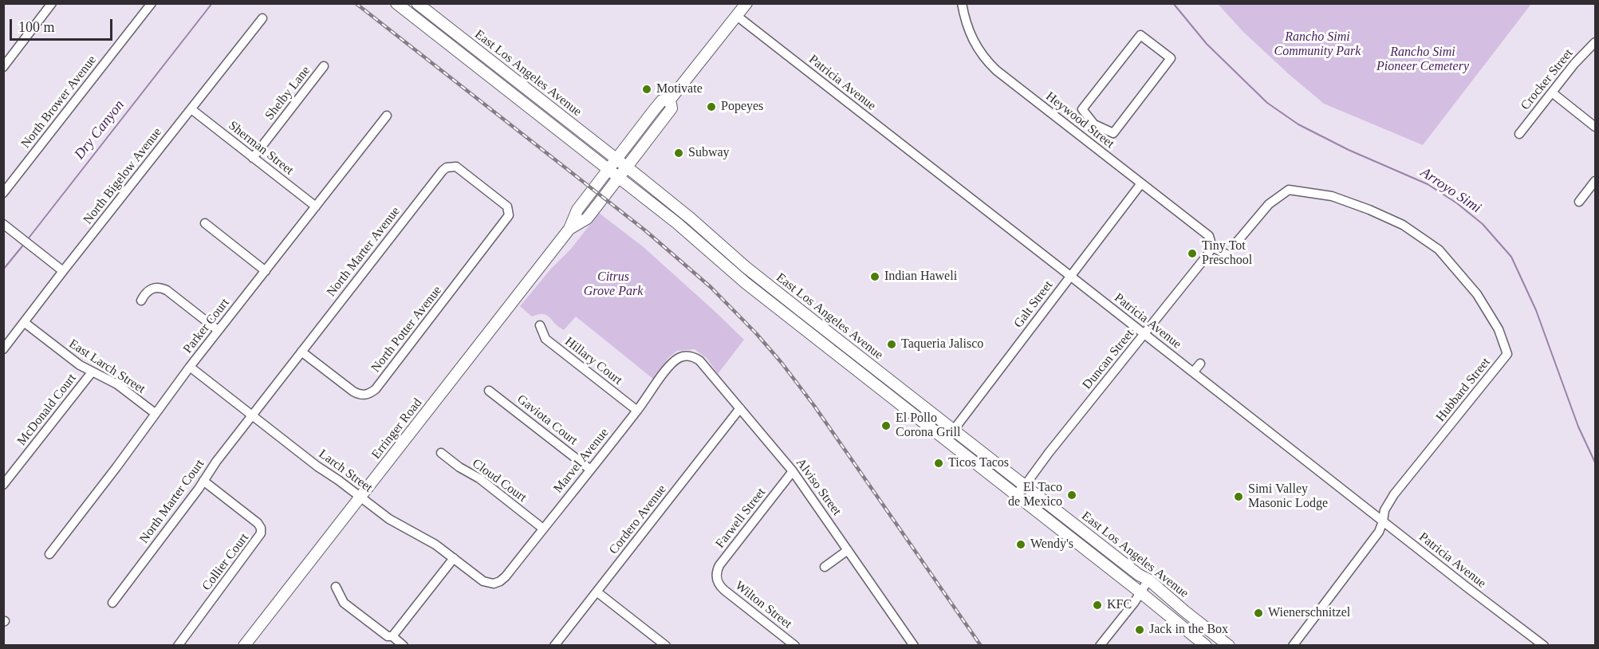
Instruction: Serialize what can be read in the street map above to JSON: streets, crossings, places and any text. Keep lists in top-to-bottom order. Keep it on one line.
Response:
{"streets":{"main road":["East Los Angeles Avenue","Erringer Road"],"street":["Crocker Street","Patricia Avenue","Shelby Lane","North Brower Avenue","Heywood Street","Sherman Street","North Bigelow Avenue","North Marter Avenue","Galt Street","Parker Court","North Potter Avenue","Duncan Street","Hillary Court","East Larch Street","Hubbard Street","McDonald Court","Gaviota Court","Marvel Avenue","Larch Street","Cloud Court","Alviso Street","North Marter Court","Farwell Street","Cordero Avenue","Collier Court","Wilton Street"]},"crossings":[["East Los Angeles Avenue","Galt Street"],["East Los Angeles Avenue","Duncan Street"],["East Los Angeles Avenue","Erringer Road"],["Patricia Avenue","Galt Street"],["Patricia Avenue","Duncan Street"],["Patricia Avenue","Hubbard Street"],["Patricia Avenue","Erringer Road"],["Shelby Lane","Sherman Street"],["Heywood Street","Galt Street"],["Heywood Street","Duncan Street"],["Sherman Street","North Bigelow Avenue"],["Sherman Street","Parker Court"],["North Bigelow Avenue","East Larch Street"],["North Marter Avenue","North Potter Avenue"],["North Marter Avenue","Larch Street"],["North Marter Avenue","North Marter Court"],["Parker Court","East Larch Street"],["Parker Court","Larch Street"],["Hillary Court","Marvel Avenue"],["East Larch Street","McDonald Court"],["Gaviota Court","Marvel Avenue"],["Erringer Road","Larch Street"],["Marvel Avenue","Larch Street"],["Marvel Avenue","Cloud Court"],["Marvel Avenue","Alviso Street"],["Larch Street","North Marter Court"],["Alviso Street","Farwell Street"],["Alviso Street","Cordero Avenue"],["North Marter Court","Collier Court"],["Farwell Street","Wilton Street"]],"water":["Dry Canyon","Arroyo Simi"],"parks":["Rancho Simi Community Park","Rancho Simi Pioneer Cemetery","Citrus Grove Park"],"places":["Motivate","Popeyes","Subway","Tiny Tot Preschool","Indian Haweli","Taqueria Jalisco","El Pollo Corona Grill","Ticos Tacos","El Taco de Mexico","Simi Valley Masonic Lodge","Wendy's","KFC","Wienerschnitzel","Jack in the Box"],"scale_bar":"100 m"}
